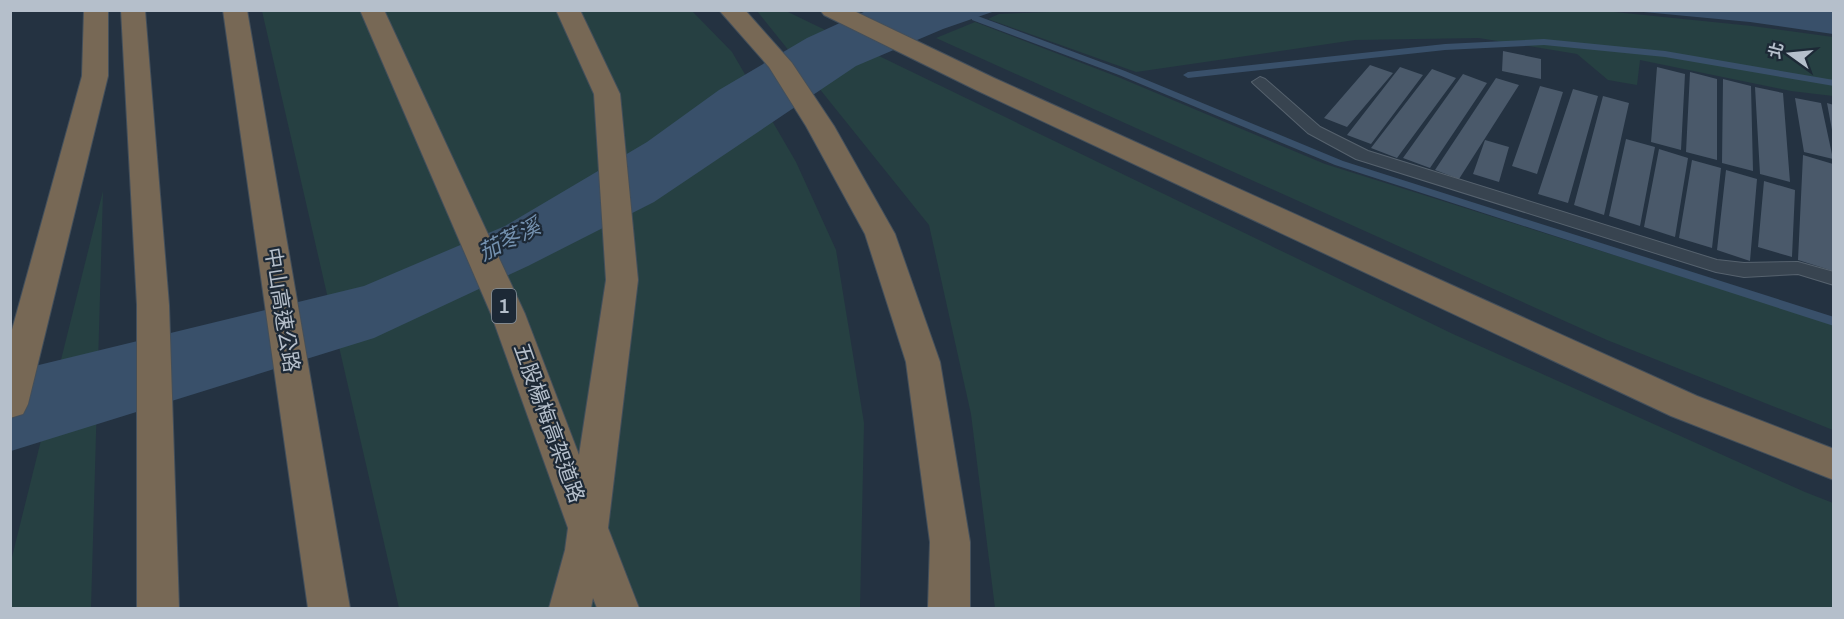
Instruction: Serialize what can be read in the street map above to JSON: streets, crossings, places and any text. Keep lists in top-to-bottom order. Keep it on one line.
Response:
{"streets":{"highway":["1","中山高速公路","五股楊梅高架道路"]},"water":["茄苳溪"],"north":"left"}
